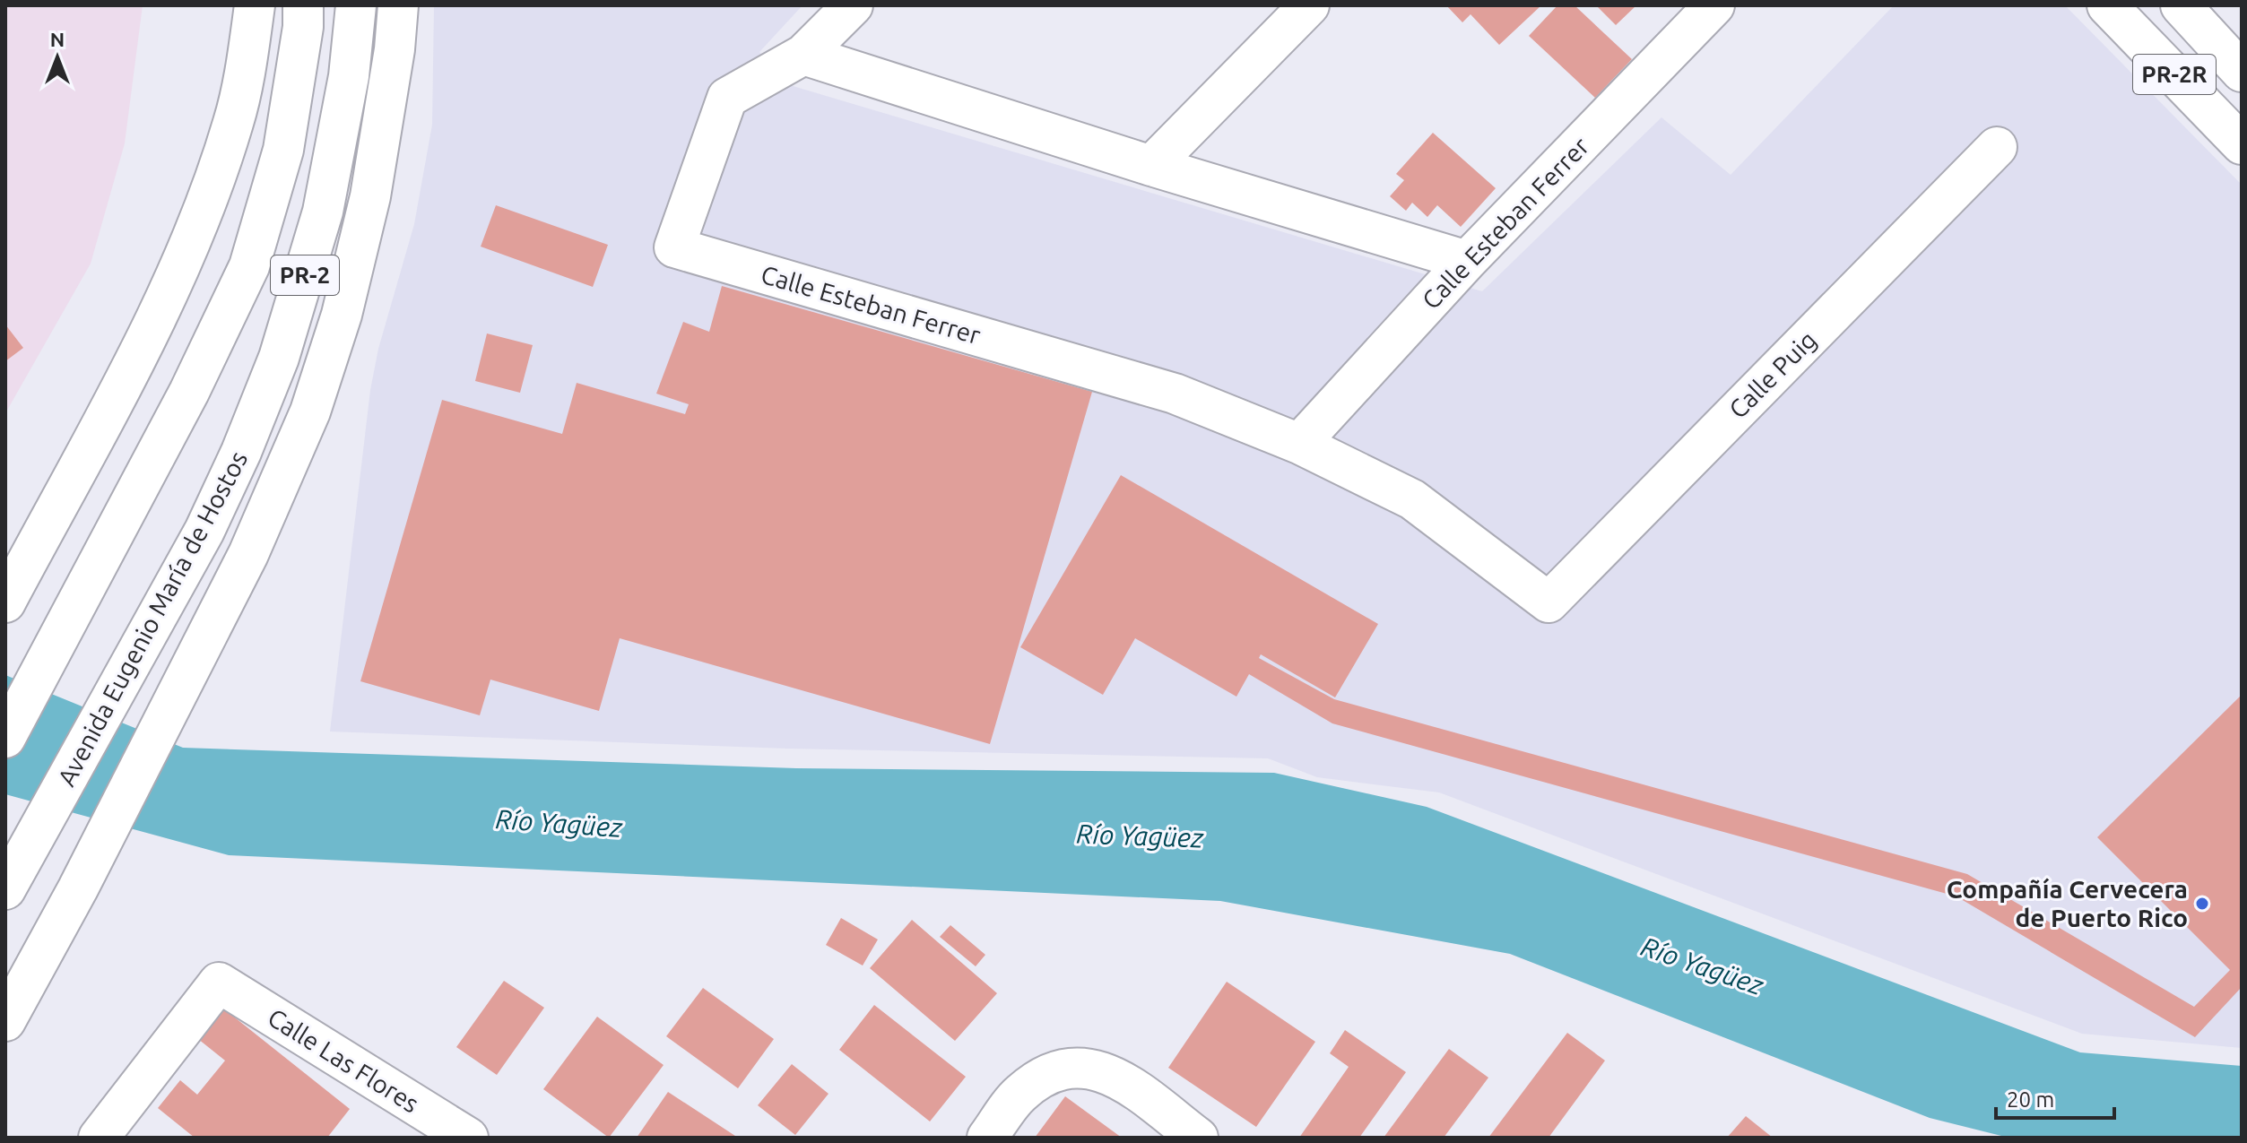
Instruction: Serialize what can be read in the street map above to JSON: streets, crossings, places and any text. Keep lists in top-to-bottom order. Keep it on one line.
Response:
{"streets":{"main road":["PR-2R","Calle Esteban Ferrer","PR-2","Calle Puig","Avenida Eugenio María de Hostos","Calle Las Flores"]},"crossings":[["Calle Esteban Ferrer","Calle Puig"]],"water":["Río Yagüez"],"places":["Compañía Cervecera de Puerto Rico"],"scale_bar":"20 m","north":"top"}
